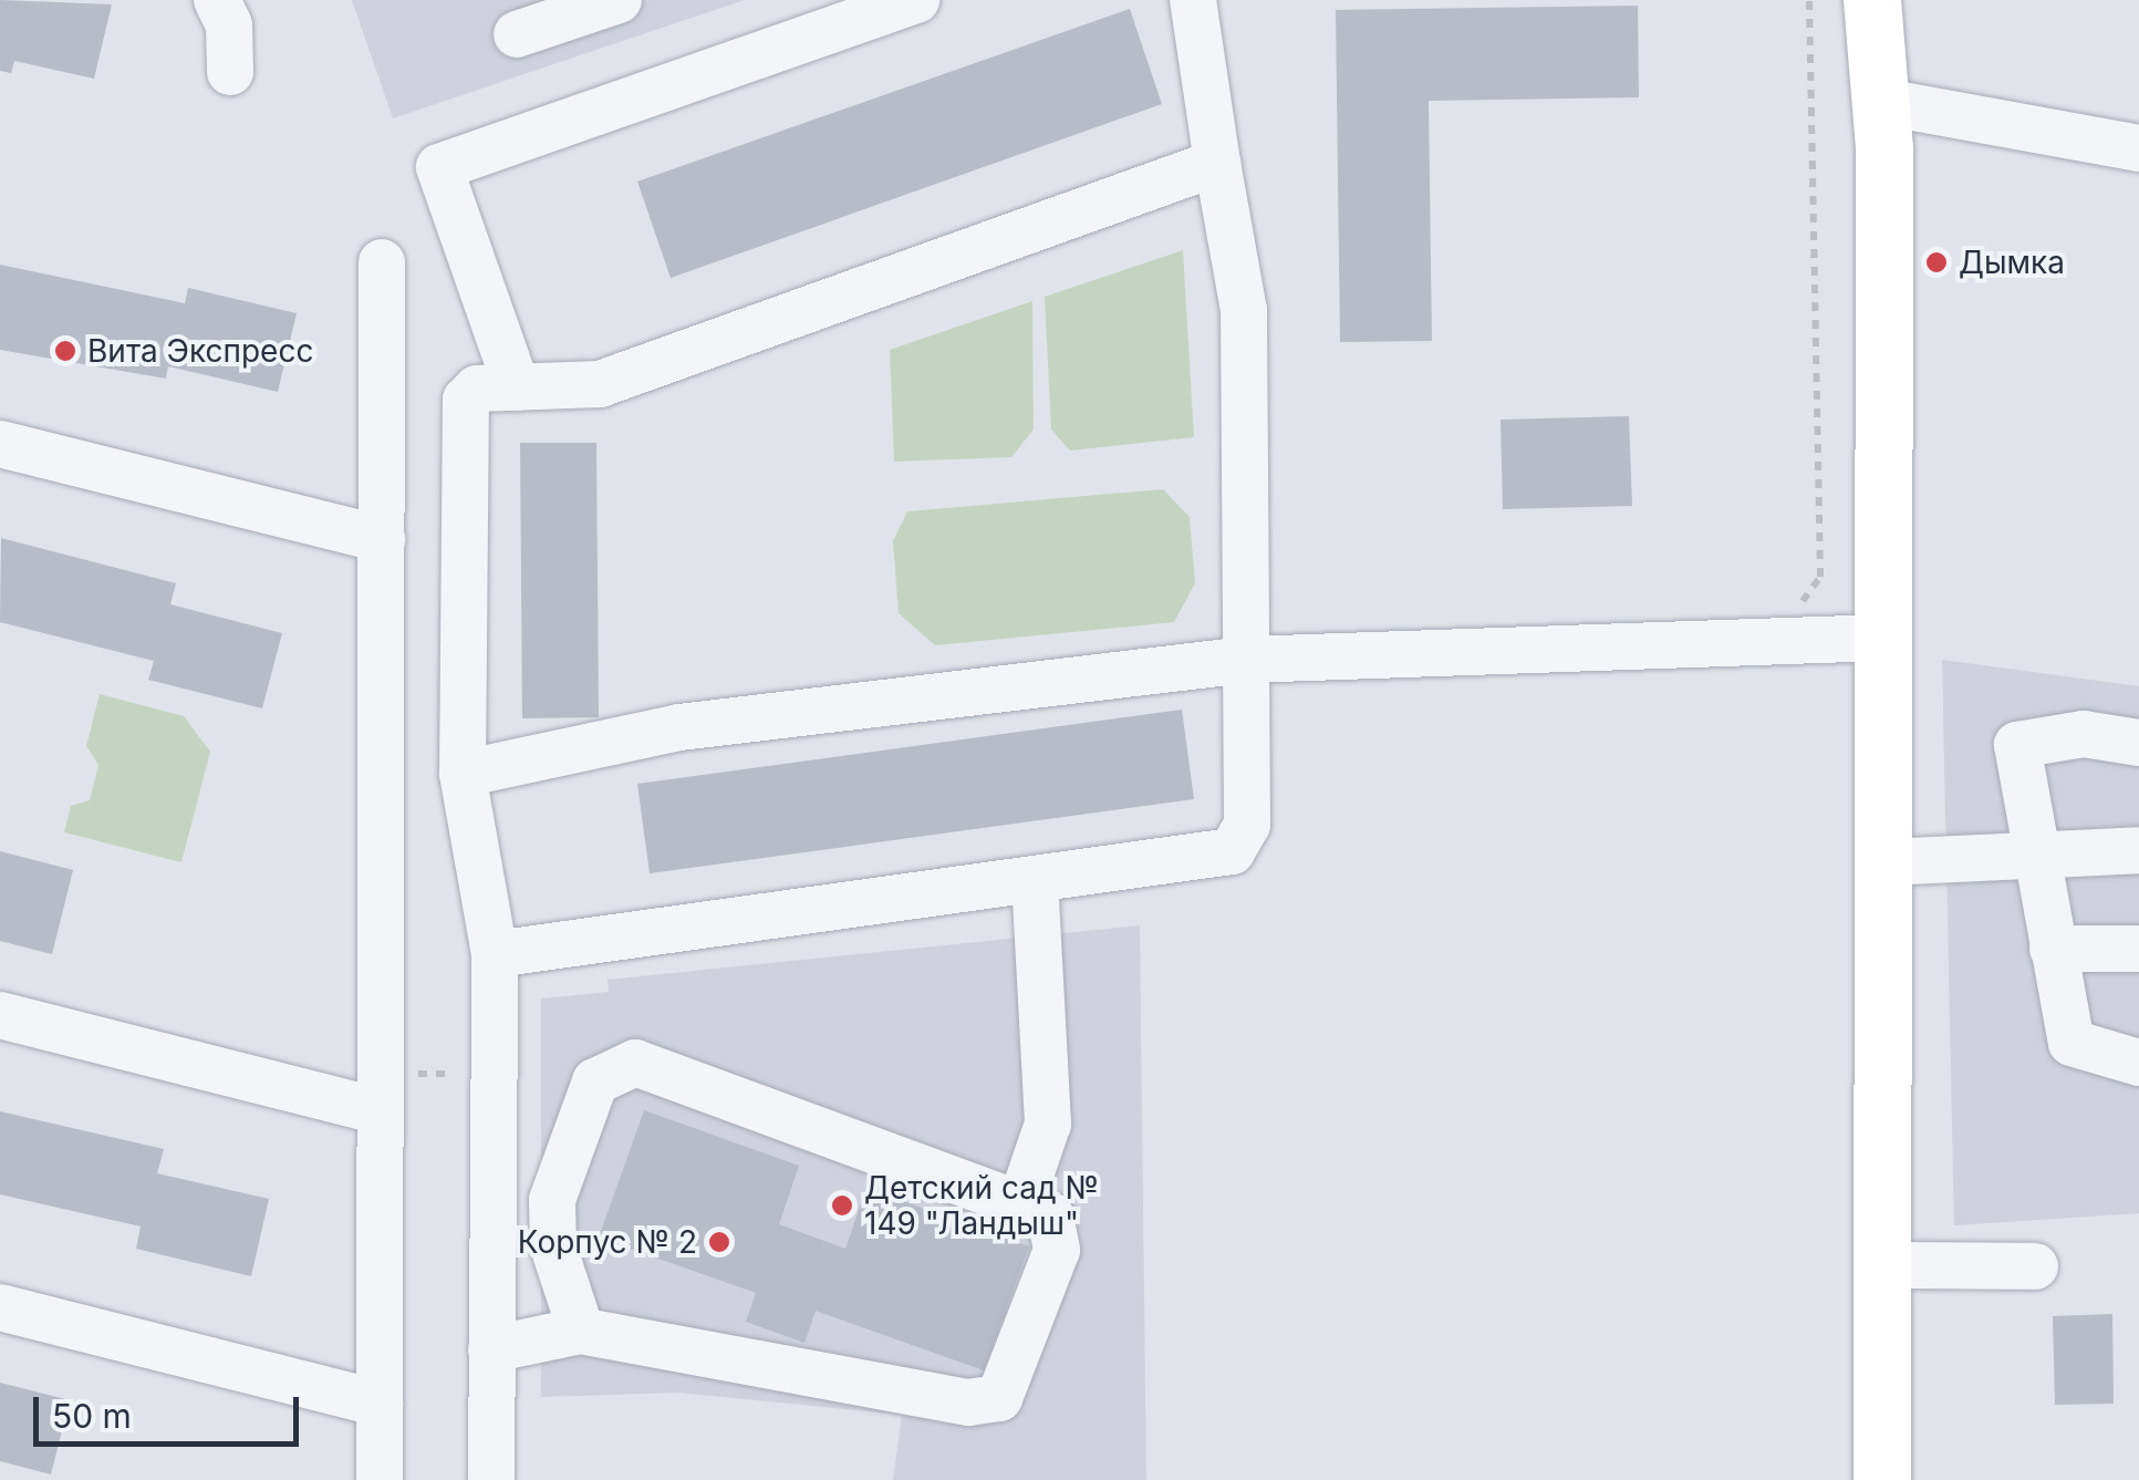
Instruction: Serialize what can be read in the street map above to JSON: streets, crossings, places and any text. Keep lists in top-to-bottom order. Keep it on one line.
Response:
{"places":["Дымка","Вита Экспресс","Детский сад № 149 \"Ландыш\"","Корпус № 2"],"scale_bar":"50 m"}
